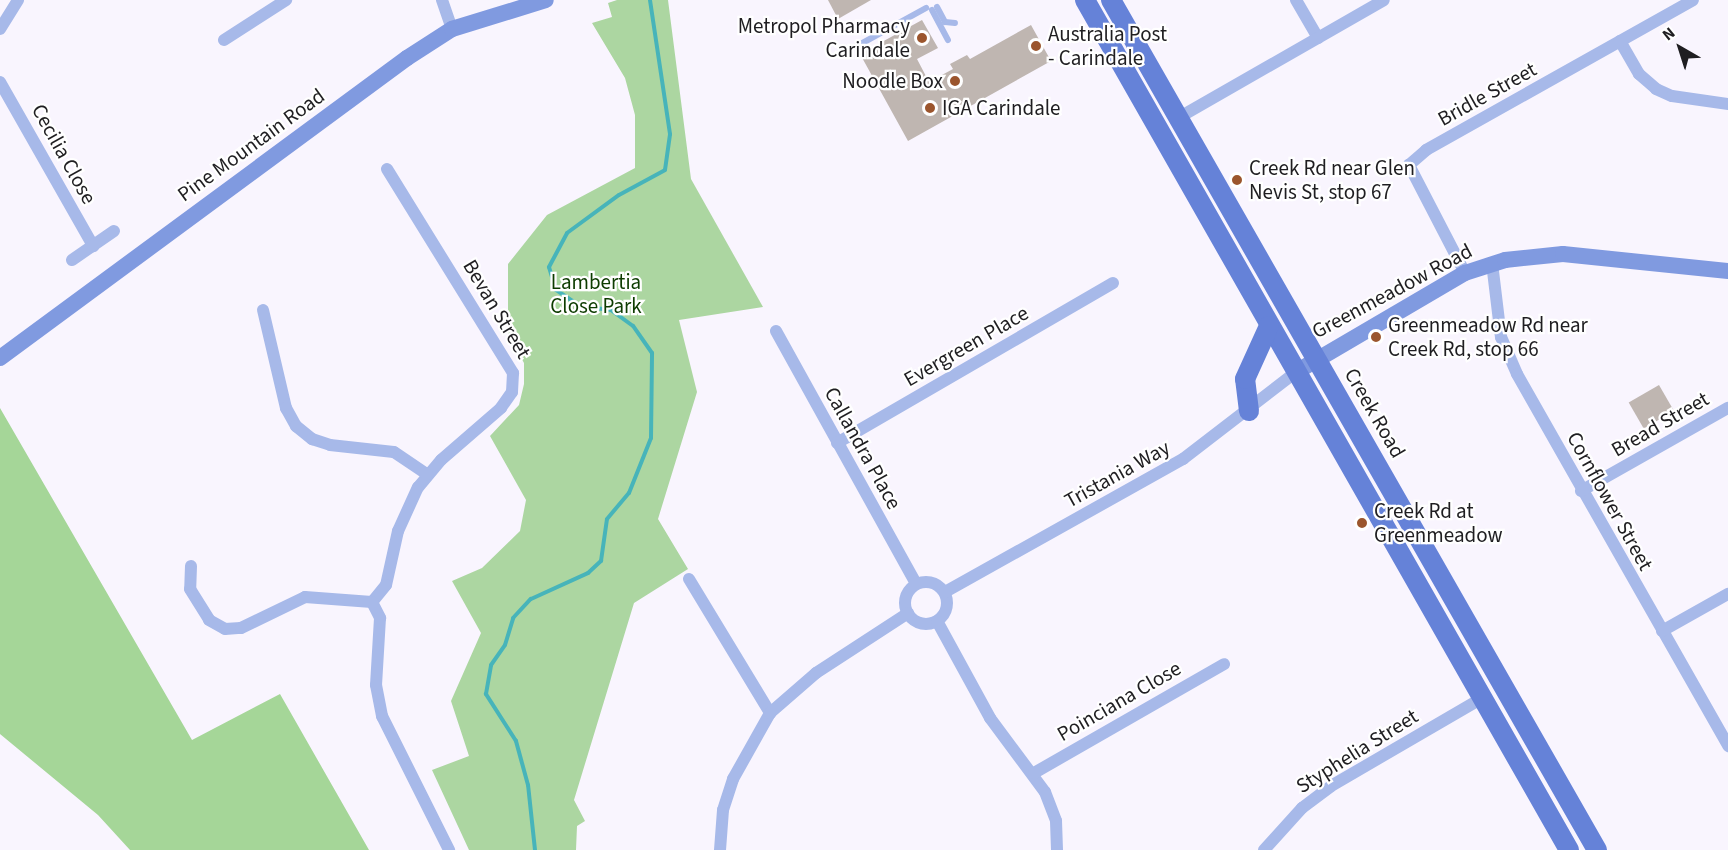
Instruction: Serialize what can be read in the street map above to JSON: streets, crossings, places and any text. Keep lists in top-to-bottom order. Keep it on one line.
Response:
{"streets":{"main road":["Creek Road"],"street":["Bridle Street","Pine Mountain Road","Cecilia Close","Greenmeadow Road","Bevan Street","Evergreen Place","Bread Street","Callandra Place","Tristania Way","Cornflower Street","Poinciana Close","Styphelia Street"]},"crossings":[["Bridle Street","Greenmeadow Road"],["Greenmeadow Road","Creek Road"],["Greenmeadow Road","Tristania Way"],["Greenmeadow Road","Cornflower Street"],["Evergreen Place","Callandra Place"],["Bread Street","Cornflower Street"],["Callandra Place","Tristania Way"]],"parks":["Lambertia Close Park"],"places":["Metropol Pharmacy Carindale","Australia Post - Carindale","Noodle Box","IGA Carindale","Creek Rd near Glen Nevis St, stop 67","Greenmeadow Rd near Creek Rd, stop 66","Creek Rd at Greenmeadow"],"north":"top left"}
